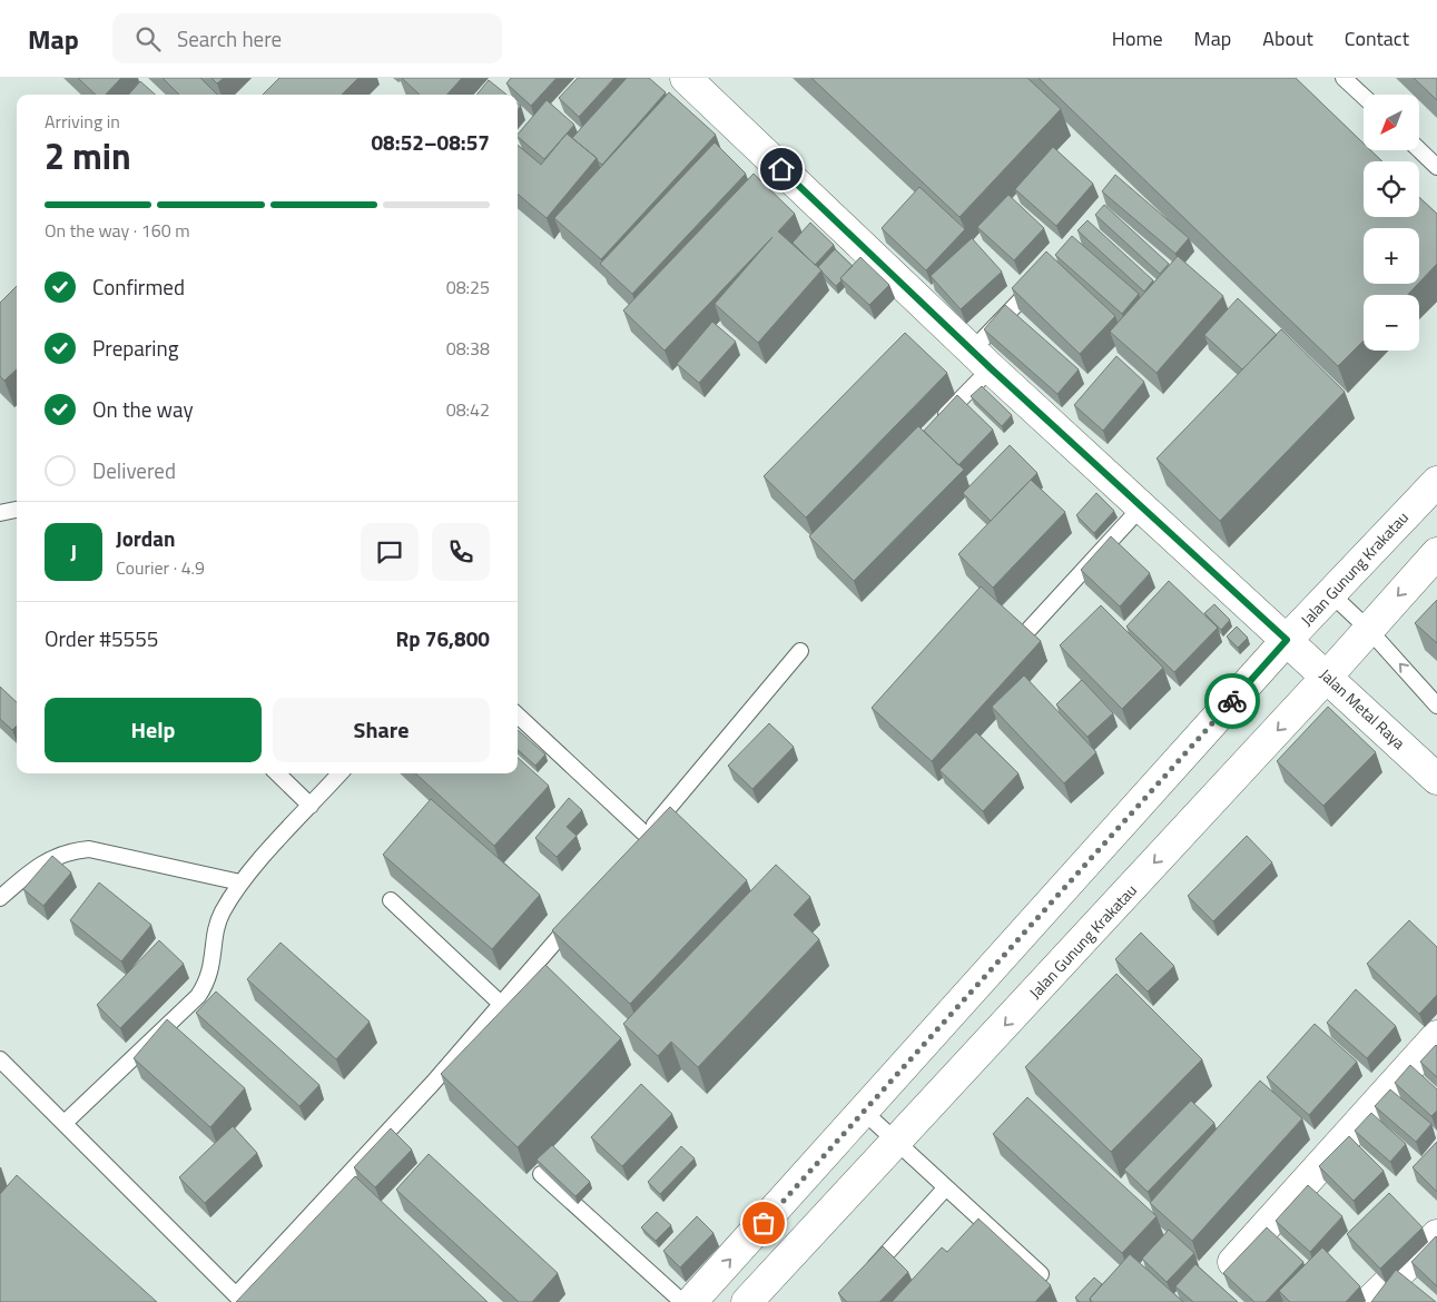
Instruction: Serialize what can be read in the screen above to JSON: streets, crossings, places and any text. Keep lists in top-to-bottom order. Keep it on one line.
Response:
{"streets":{"main road":["Jalan Gunung Krakatau","Jalan Metal Raya"]},"crossings":[["Jalan Gunung Krakatau","Jalan Metal Raya"]],"north":"bottom left","page":{"header":"Map","search":"Search here","nav":["Home","Map","About","Contact"],"map_buttons":["+","−"],"heading":["2 min","Arriving in","08:52–08:57"],"panel":["Jordan","Courier · 4.9","Order #5555","Rp 76,800"],"bar":"On the way · 160 m","list":[["Confirmed","08:25"],["Preparing","08:38"],["On the way","08:42"],"Delivered"],"round":"J","buttons":["Help","Share"]}}
